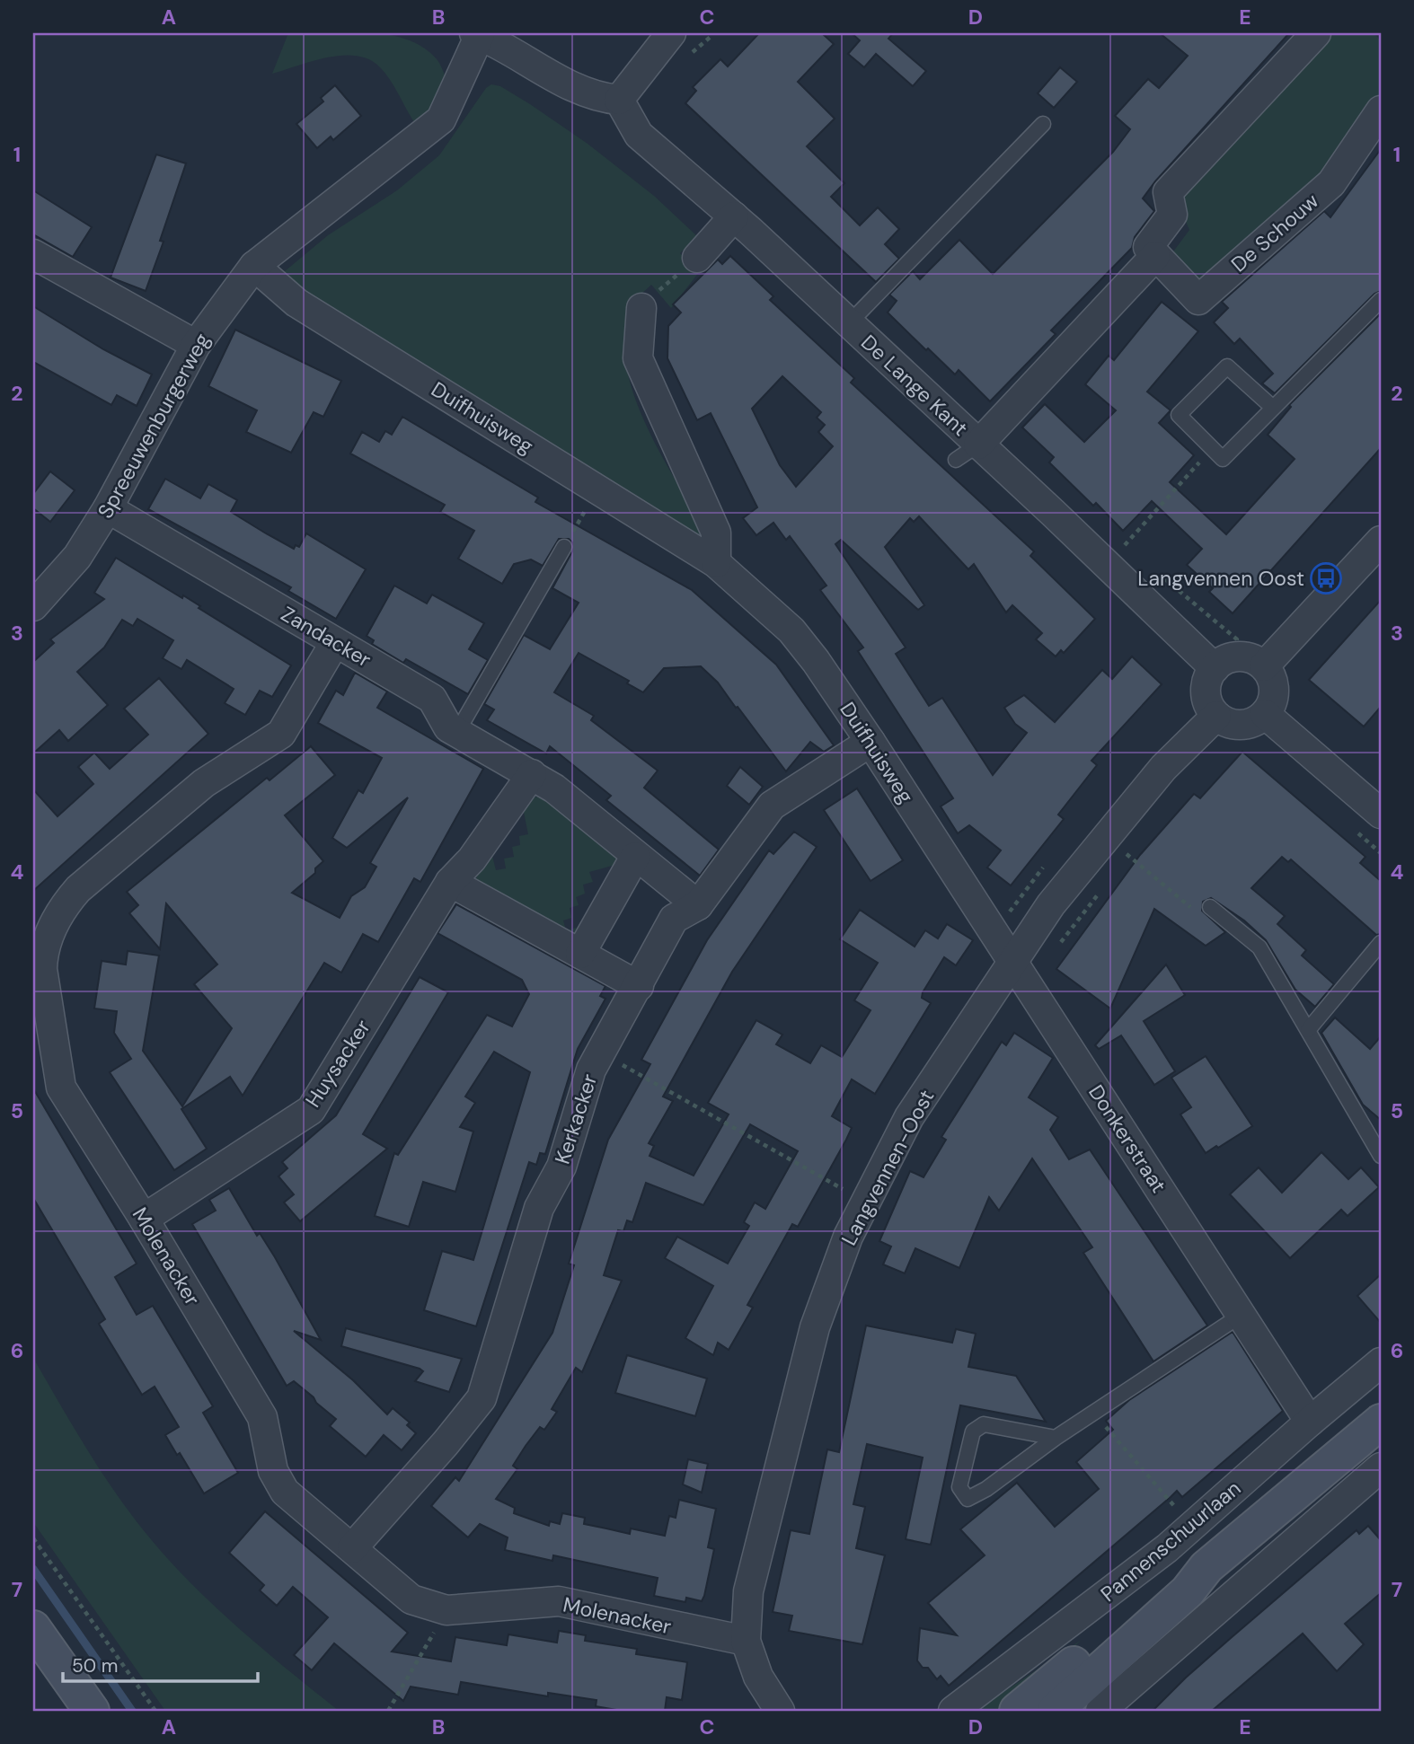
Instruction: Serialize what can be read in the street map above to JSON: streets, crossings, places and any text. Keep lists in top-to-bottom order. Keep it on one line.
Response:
{"streets":{"main road":["Pannenschuurlaan"],"street":["De Schouw","De Lange Kant","Duifhuisweg","Spreeuwenburgerweg","Zandacker","Huysacker","Kerkacker","Donkerstraat","Langvennen-Oost","Molenacker"]},"crossings":[["De Lange Kant","Langvennen-Oost"],["Duifhuisweg","Spreeuwenburgerweg"],["Duifhuisweg","Kerkacker"],["Duifhuisweg","Donkerstraat"],["Duifhuisweg","Langvennen-Oost"],["Spreeuwenburgerweg","Zandacker"],["Zandacker","Kerkacker"],["Zandacker","Molenacker"],["Huysacker","Molenacker"],["Kerkacker","Molenacker"],["Donkerstraat","Langvennen-Oost"],["Donkerstraat","Pannenschuurlaan"],["Langvennen-Oost","Molenacker"]],"places":{"bus stop":["Langvennen Oost"]},"scale_bar":"50 m","grid":{"columns":["A","B","C","D","E"],"rows":["1","2","3","4","5","6","7"]}}
